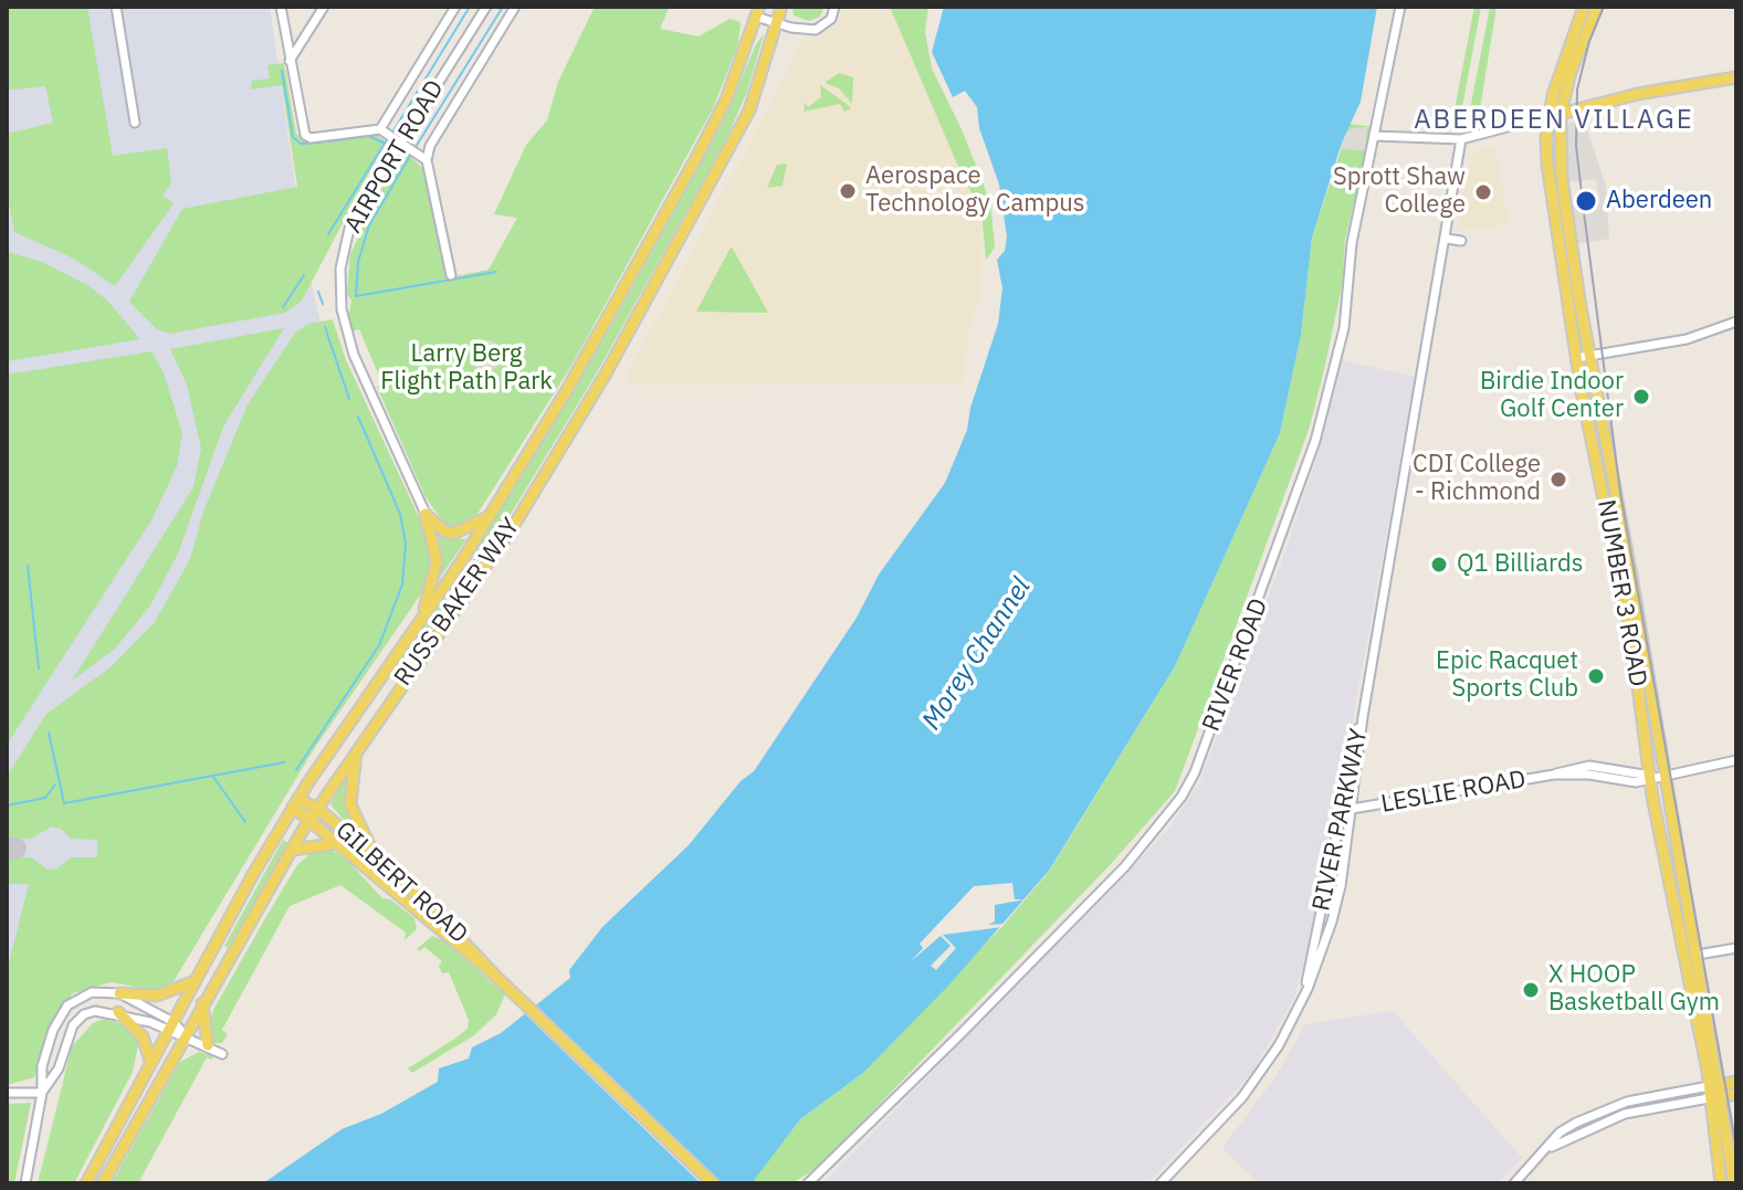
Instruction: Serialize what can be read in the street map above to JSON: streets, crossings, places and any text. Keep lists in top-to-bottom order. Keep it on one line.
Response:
{"streets":{"main road":["NUMBER 3 ROAD","RUSS BAKER WAY","GILBERT ROAD"],"street":["AIRPORT ROAD","RIVER ROAD","LESLIE ROAD","RIVER PARKWAY"]},"crossings":[["NUMBER 3 ROAD","LESLIE ROAD"],["RUSS BAKER WAY","GILBERT ROAD"],["LESLIE ROAD","RIVER PARKWAY"]],"districts":["ABERDEEN VILLAGE"],"water":["Morey Channel"],"parks":["Larry Berg Flight Path Park"],"places":["Aerospace Technology Campus","Sprott Shaw College","Aberdeen","Birdie Indoor Golf Center","CDI College - Richmond","Q1 Billiards","Epic Racquet Sports Club","X HOOP Basketball Gym"]}
